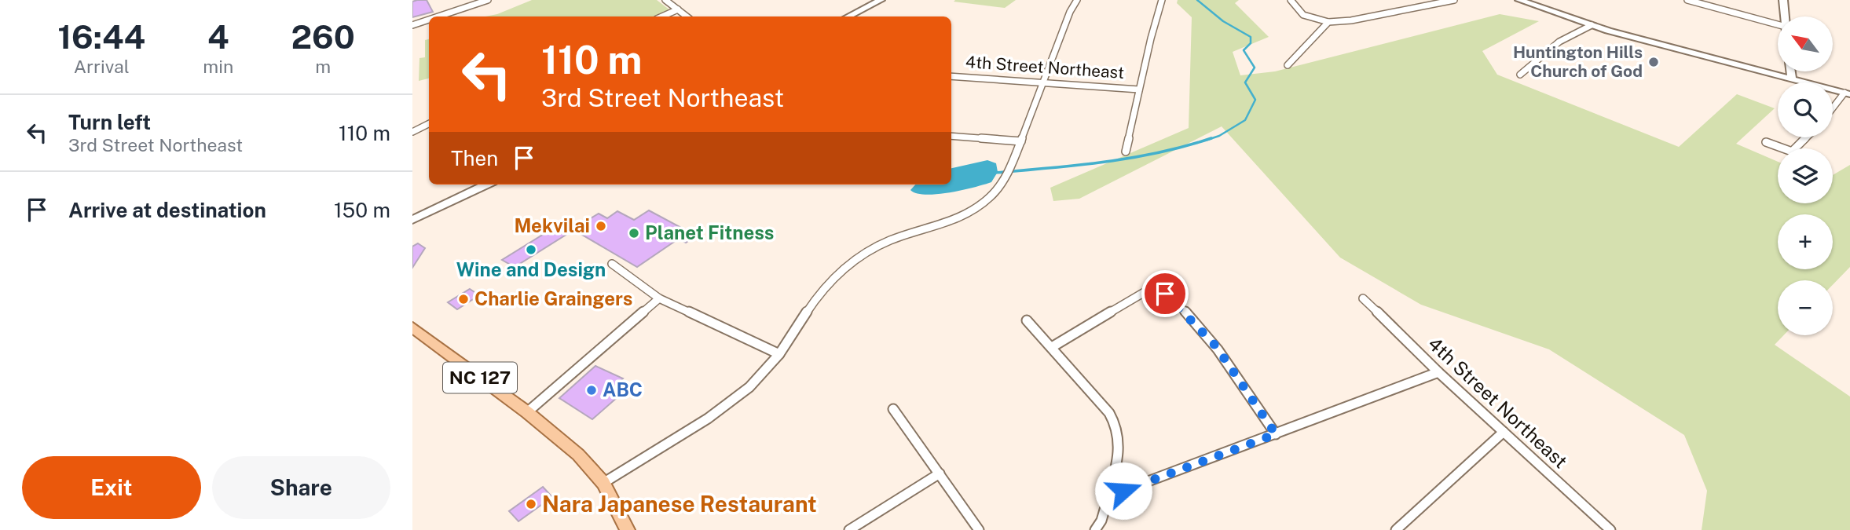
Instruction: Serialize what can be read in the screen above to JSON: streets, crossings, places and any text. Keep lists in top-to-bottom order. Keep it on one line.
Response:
{"streets":{"main road":["NC 127"],"street":["4th Street Northeast"]},"places":["Huntington Hills Church of God","Mekvilai","Planet Fitness","Wine and Design","Charlie Graingers","ABC","Nara Japanese Restaurant"],"north":"top left","page":{"eta":["16:44","Arrival","4","min","260","m"],"map_buttons":["+","−"],"turn":["110 m","3rd Street Northeast"],"list":[{"name":"Turn left","note":"3rd Street Northeast","value":"110 m"},{"name":"Arrive at destination","value":"150 m"}],"then":"Then","buttons":["Exit","Share"]}}
